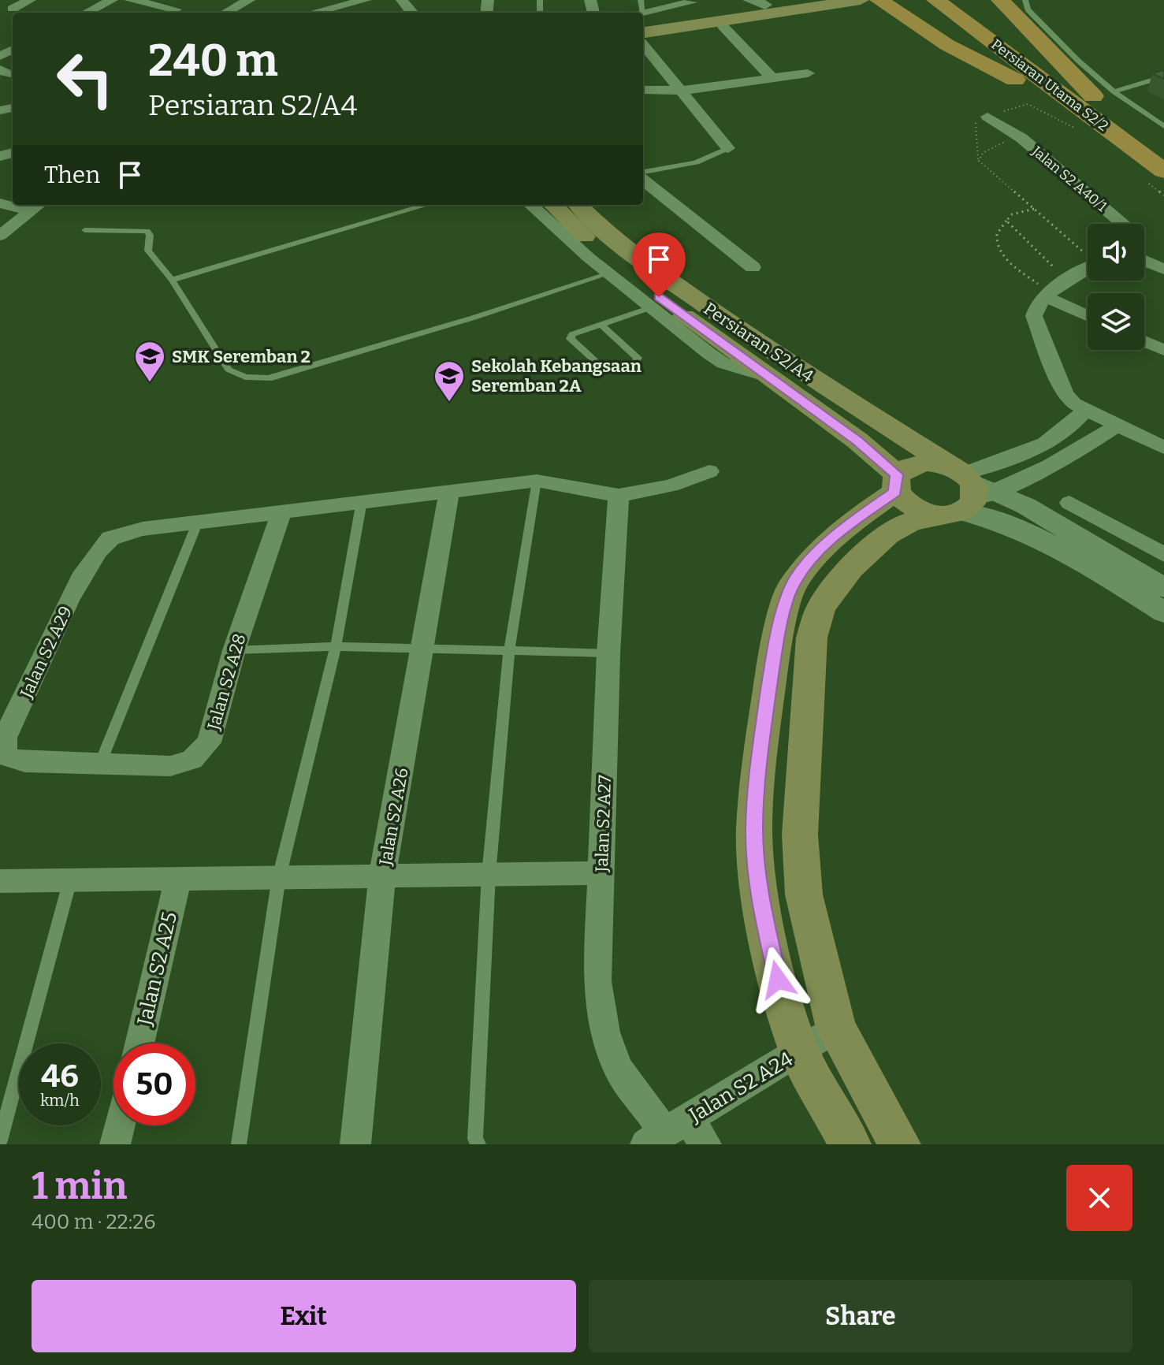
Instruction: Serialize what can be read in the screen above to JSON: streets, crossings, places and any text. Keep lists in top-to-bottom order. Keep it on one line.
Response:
{"streets":{"main road":["Persiaran Utama S2/2","Persiaran S2/A4"],"street":["Jalan S2 A40/1","Jalan S2 A29","Jalan S2 A28","Jalan S2 A26","Jalan S2 A27","Jalan S2 A25","Jalan S2 A24"]},"crossings":[["Jalan S2 A29","Jalan S2 A28"],["Jalan S2 A27","Jalan S2 A24"]],"places":{"school or university":["SMK Seremban 2","Sekolah Kebangsaan Seremban 2A"]},"page":{"turn":["240 m","Persiaran S2/A4"],"then":"Then","speed":"46 km/h","limit":"50","heading":["1 min","400 m · 22:26"],"buttons":["Exit","Share"]}}
